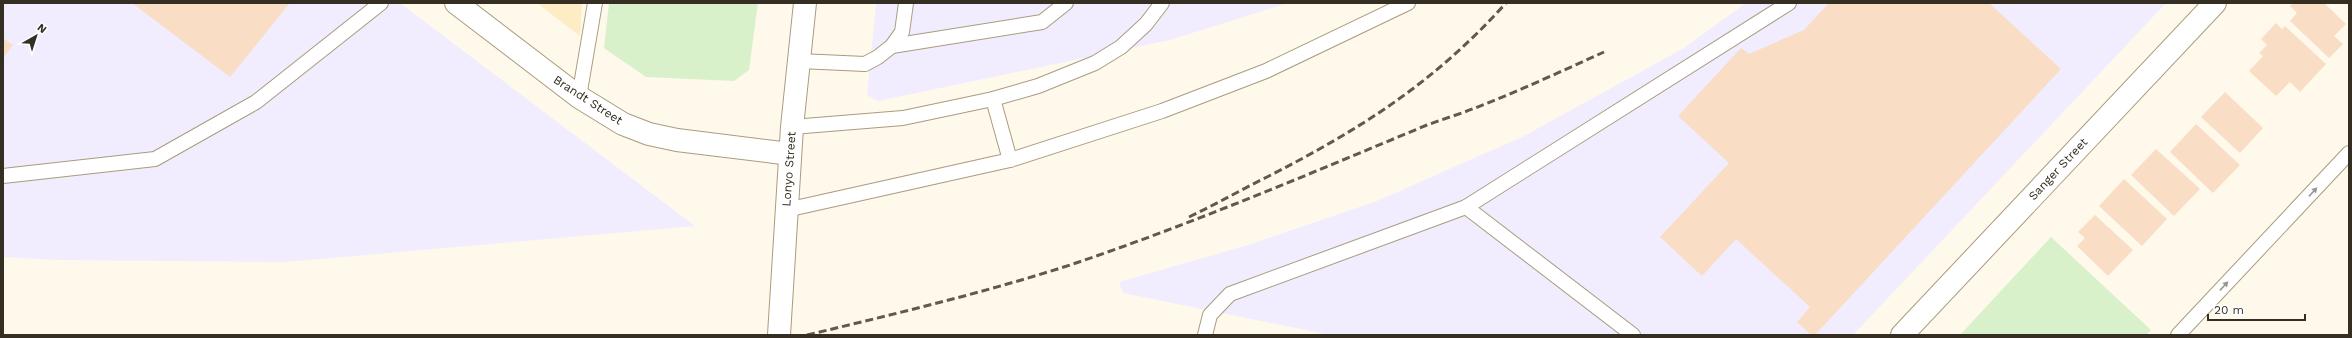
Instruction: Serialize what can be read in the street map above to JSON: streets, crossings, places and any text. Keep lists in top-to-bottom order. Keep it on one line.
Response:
{"streets":{"street":["Brandt Street","Lonyo Street","Sanger Street"]},"crossings":[["Brandt Street","Lonyo Street"]],"scale_bar":"20 m","north":"top right"}
